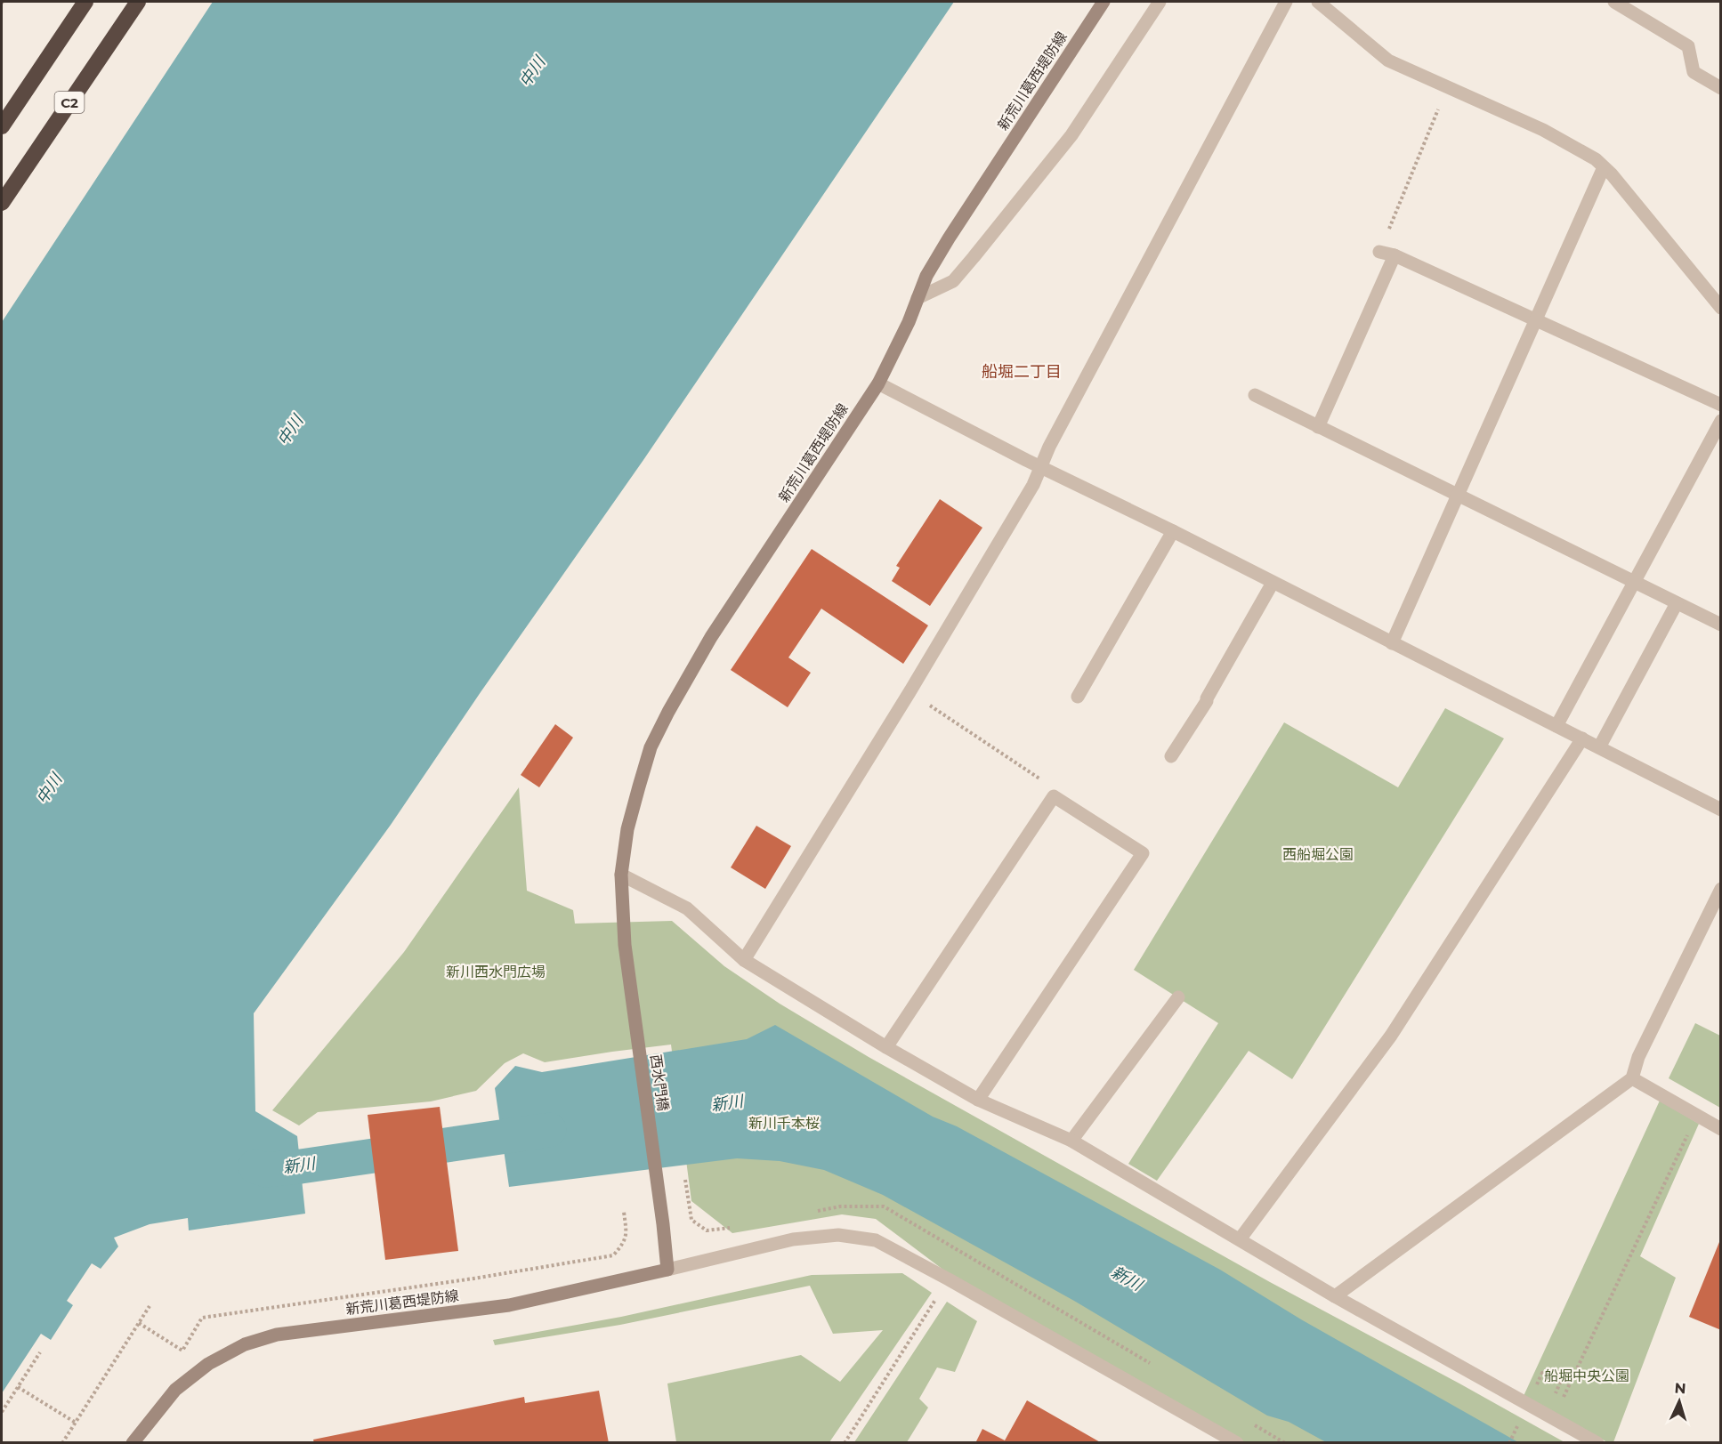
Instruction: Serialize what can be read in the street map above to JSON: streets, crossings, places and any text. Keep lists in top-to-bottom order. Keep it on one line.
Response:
{"streets":{"highway":["C2"],"main road":["新荒川葛西堤防線","西水門橋"]},"crossings":[["新荒川葛西堤防線","西水門橋"]],"districts":["船堀二丁目"],"water":["中川","新川"],"parks":["西船堀公園","新川西水門広場","新川千本桜","船堀中央公園"],"north":"top"}
